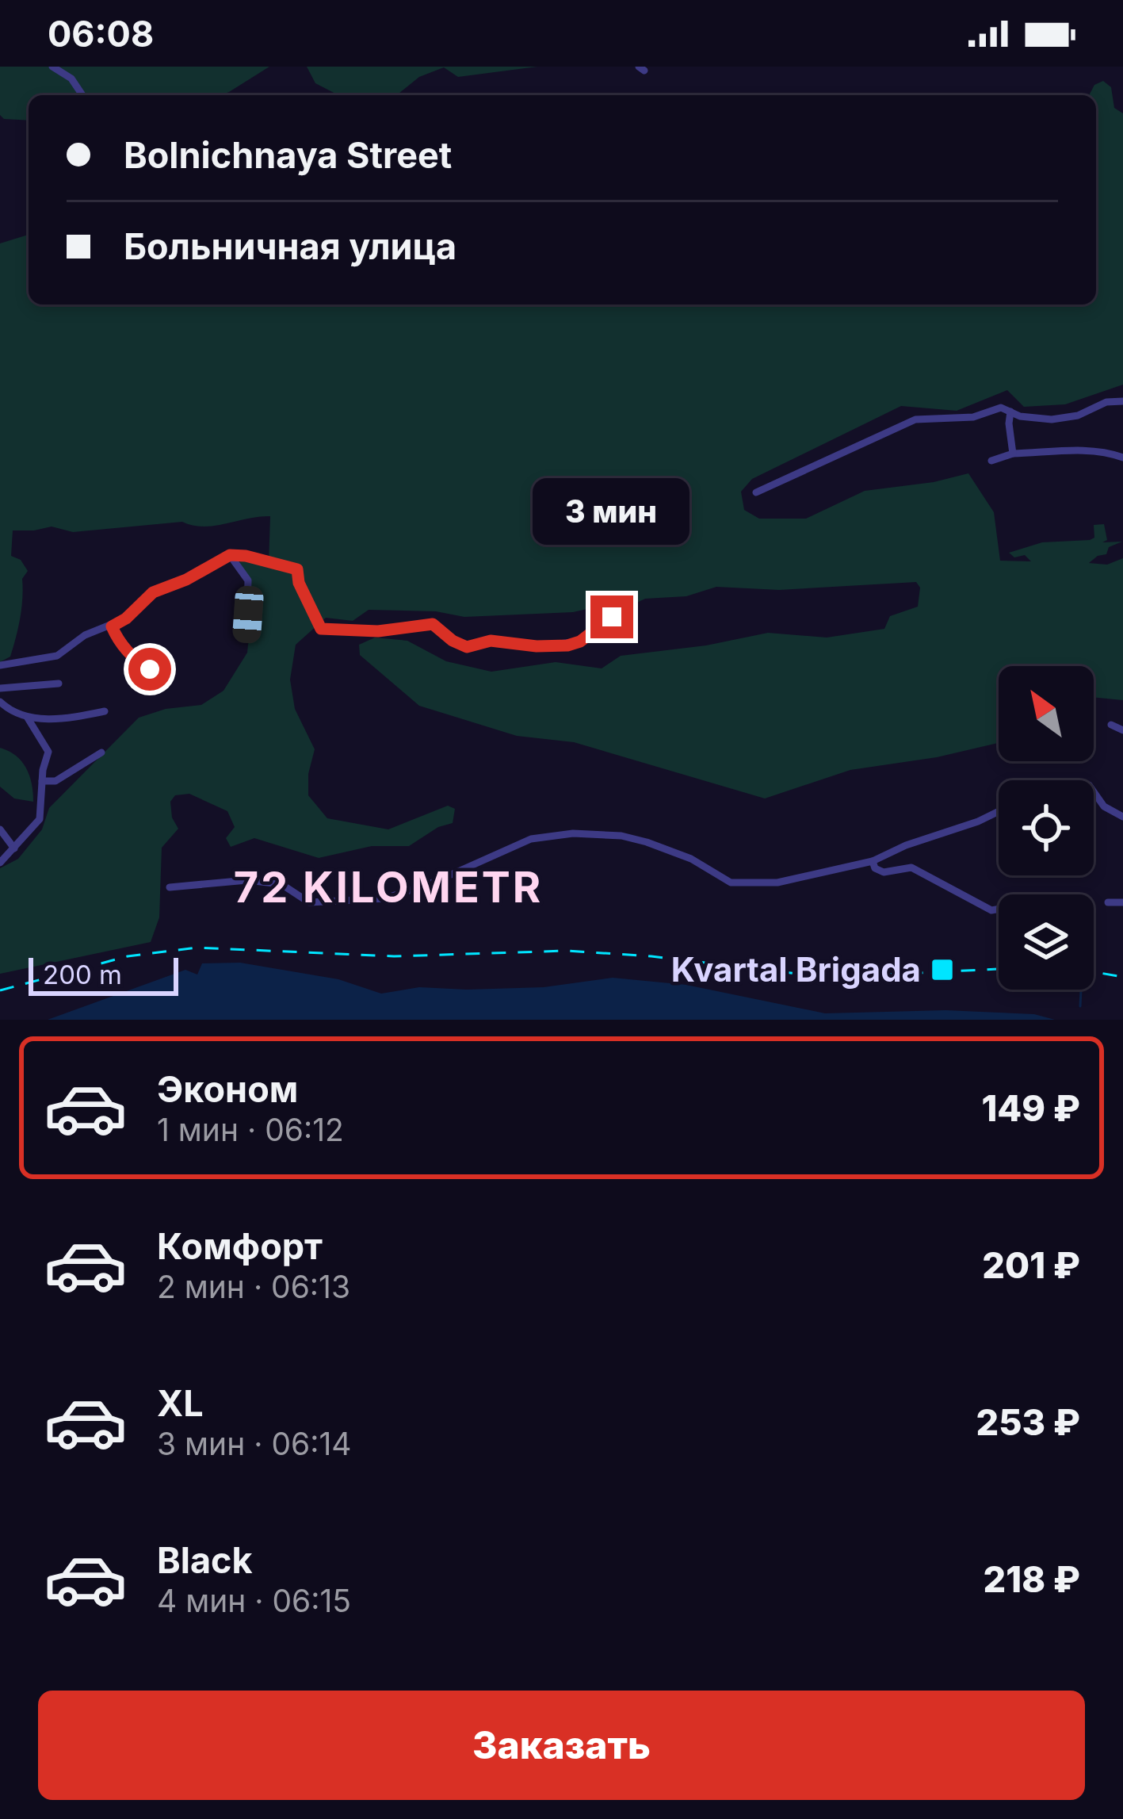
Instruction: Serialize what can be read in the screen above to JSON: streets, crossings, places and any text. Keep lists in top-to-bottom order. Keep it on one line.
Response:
{"districts":["72 KILOMETR"],"places":{"transit":["Kvartal Brigada"]},"scale_bar":"200 m","north":"top left","page":{"status":"06:08","banner":["Bolnichnaya Street","Больничная улица"],"bubble":"3 мин","scale":"200 m","list":[{"name":"Эконом","note":"1 мин · 06:12","value":"149 ₽"},{"name":"Комфорт","note":"2 мин · 06:13","value":"201 ₽"},{"name":"XL","note":"3 мин · 06:14","value":"253 ₽"},{"name":"Black","note":"4 мин · 06:15","value":"218 ₽"}],"buttons":"Заказать"}}
